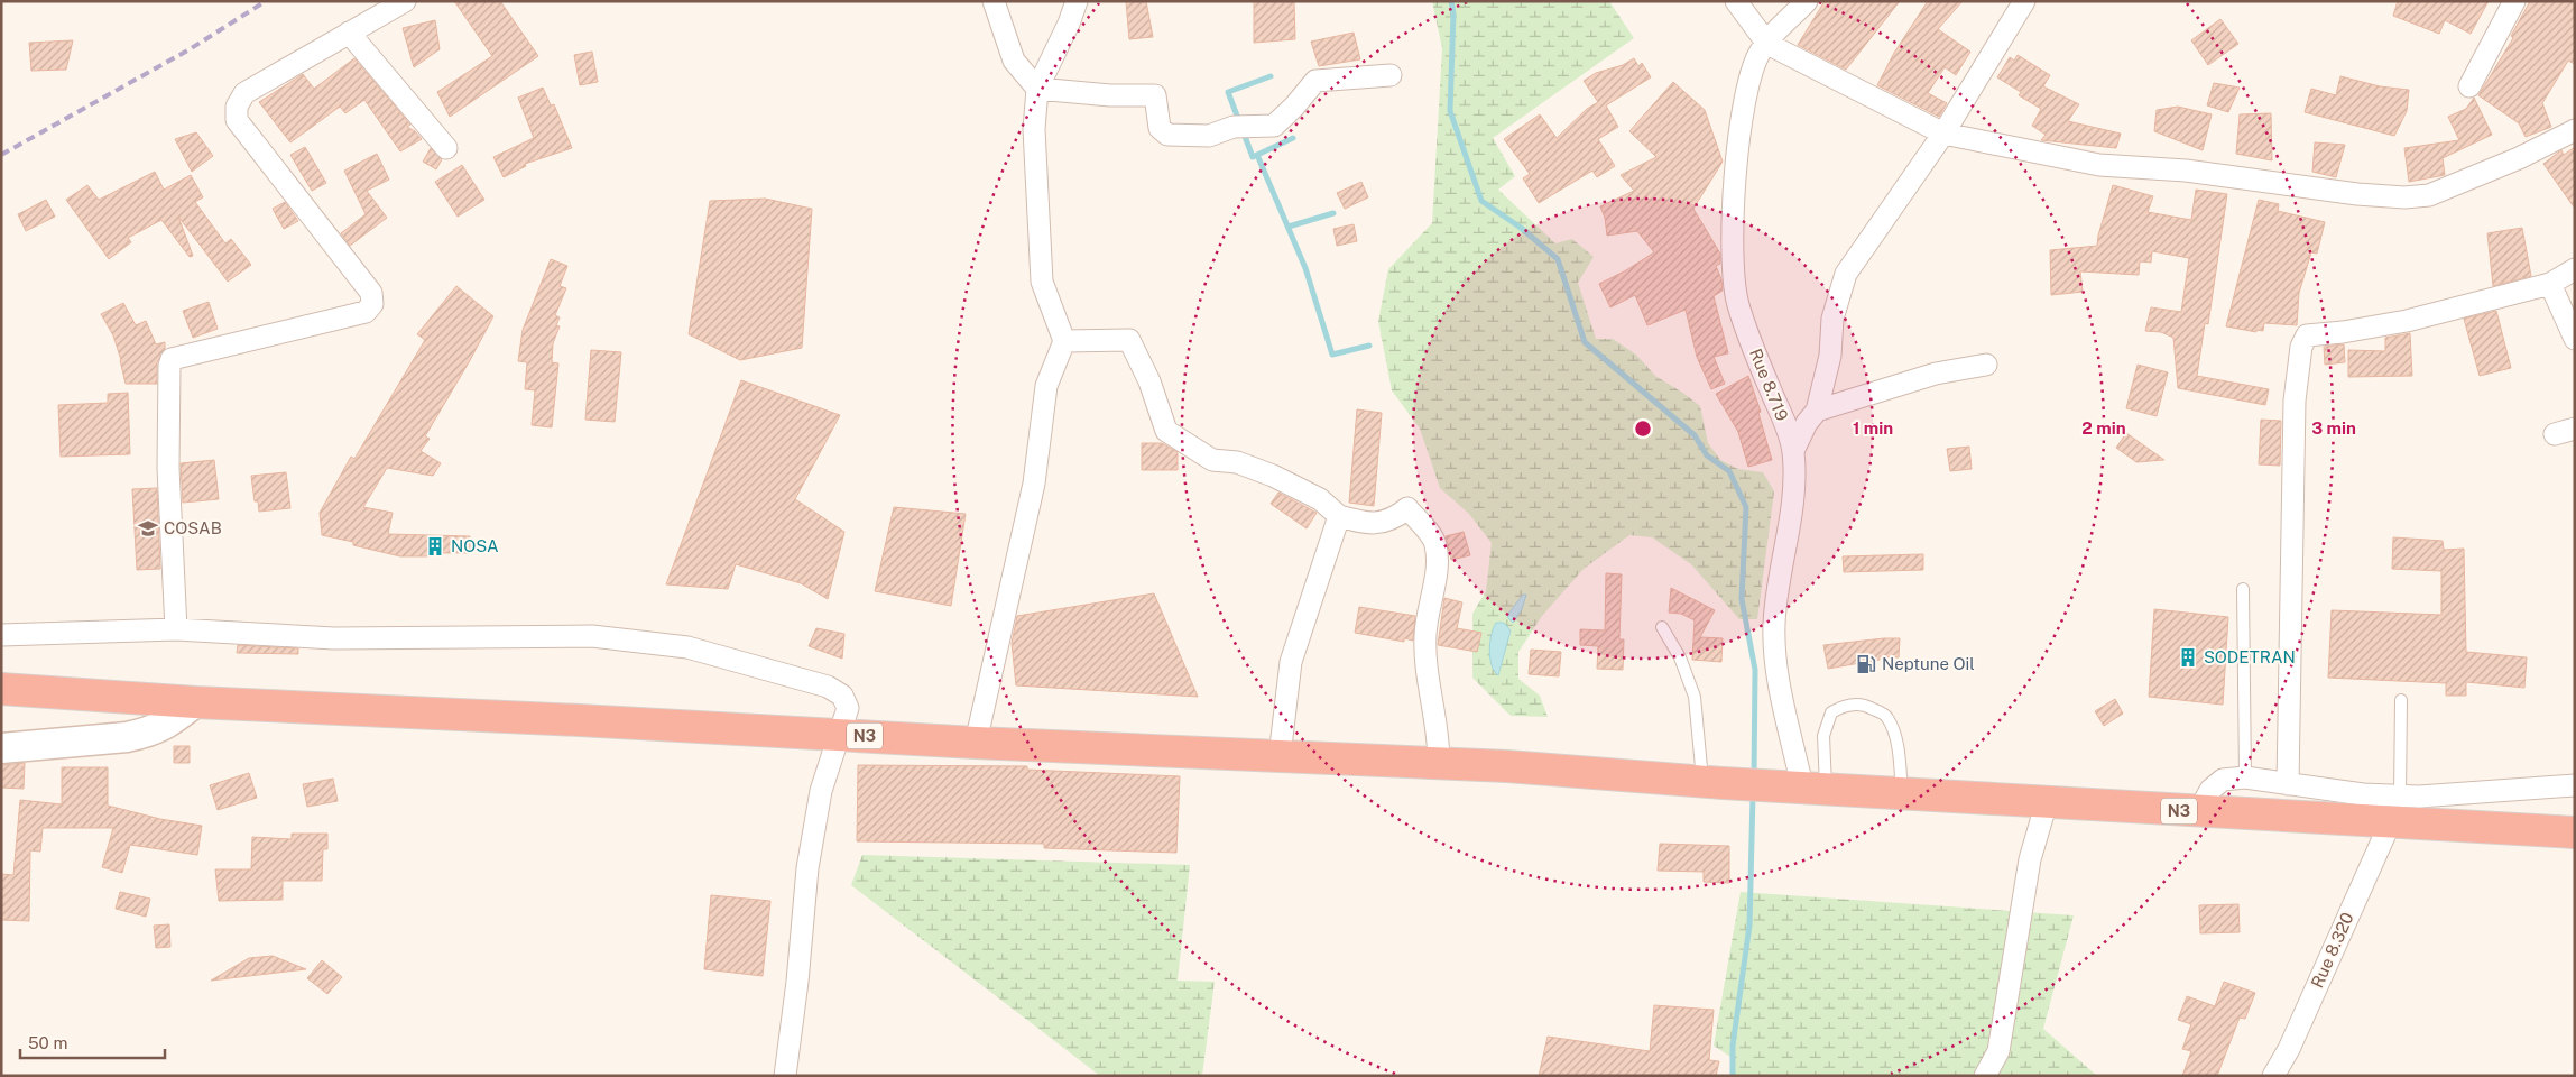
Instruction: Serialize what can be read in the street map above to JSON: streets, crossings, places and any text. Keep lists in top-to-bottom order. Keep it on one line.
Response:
{"streets":{"highway":["N3"],"street":["Rue 8.719","Rue 8.320"]},"crossings":[["Rue 8.719","N3"],["N3","Rue 8.320"]],"places":{"school or university":["COSAB"],"building":["NOSA","SODETRAN"],"fuel station":["Neptune Oil"]},"scale_bar":"50 m","rings":["1 min","2 min","3 min"]}
